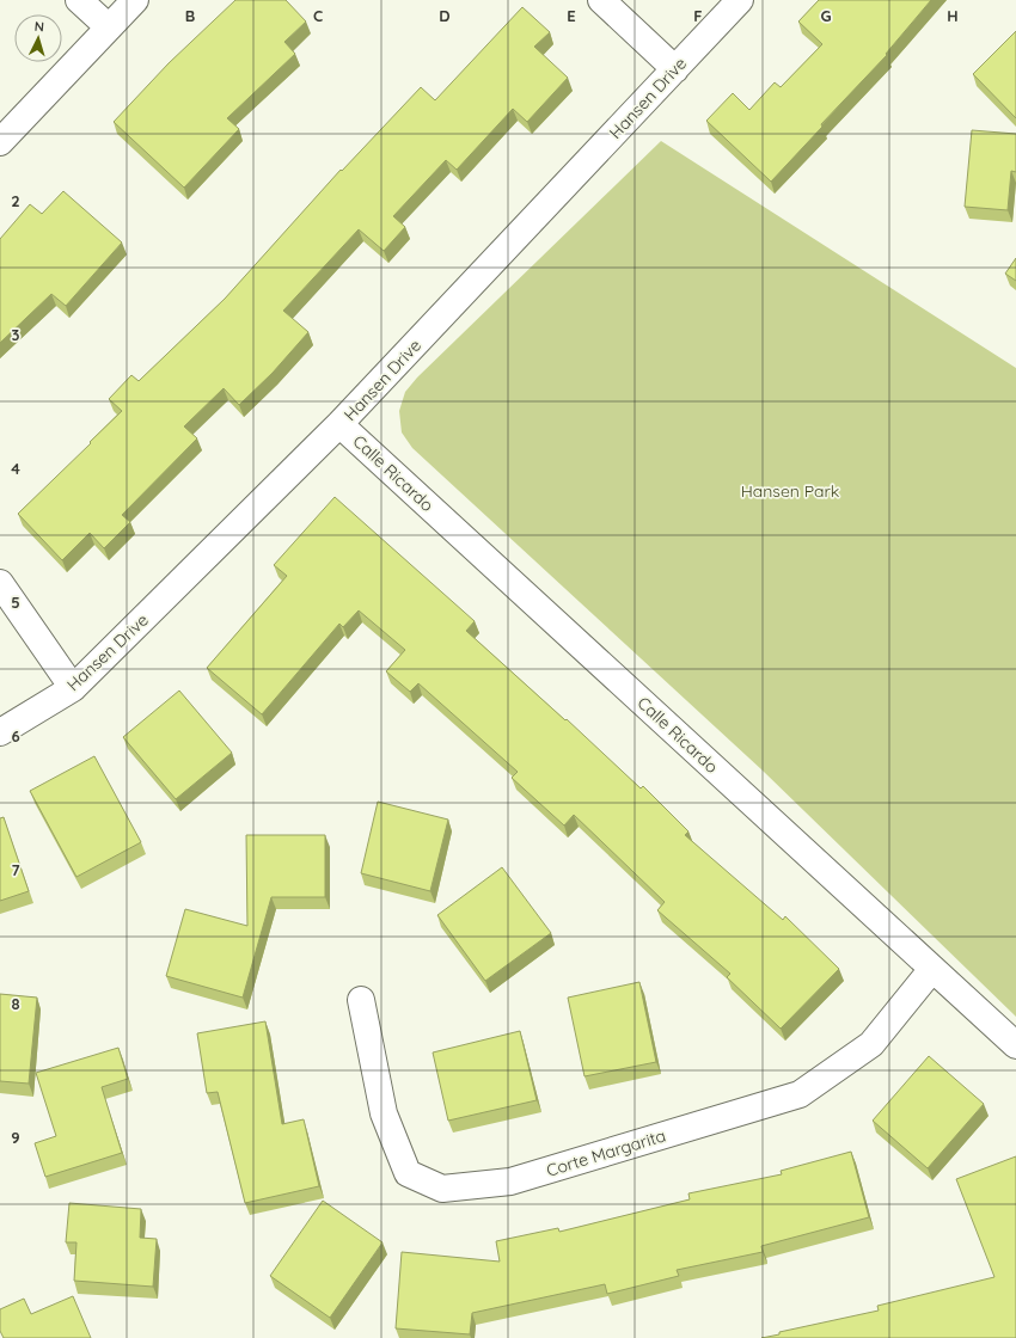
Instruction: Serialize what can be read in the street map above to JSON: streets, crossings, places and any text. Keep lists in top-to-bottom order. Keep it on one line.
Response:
{"streets":{"street":["Hansen Drive","Calle Ricardo","Corte Margarita"]},"crossings":[["Hansen Drive","Calle Ricardo"],["Calle Ricardo","Corte Margarita"]],"parks":["Hansen Park"],"north":"top","grid":{"columns":["B","C","D","E","F","G","H"],"rows":["2","3","4","5","6","7","8","9"]}}
